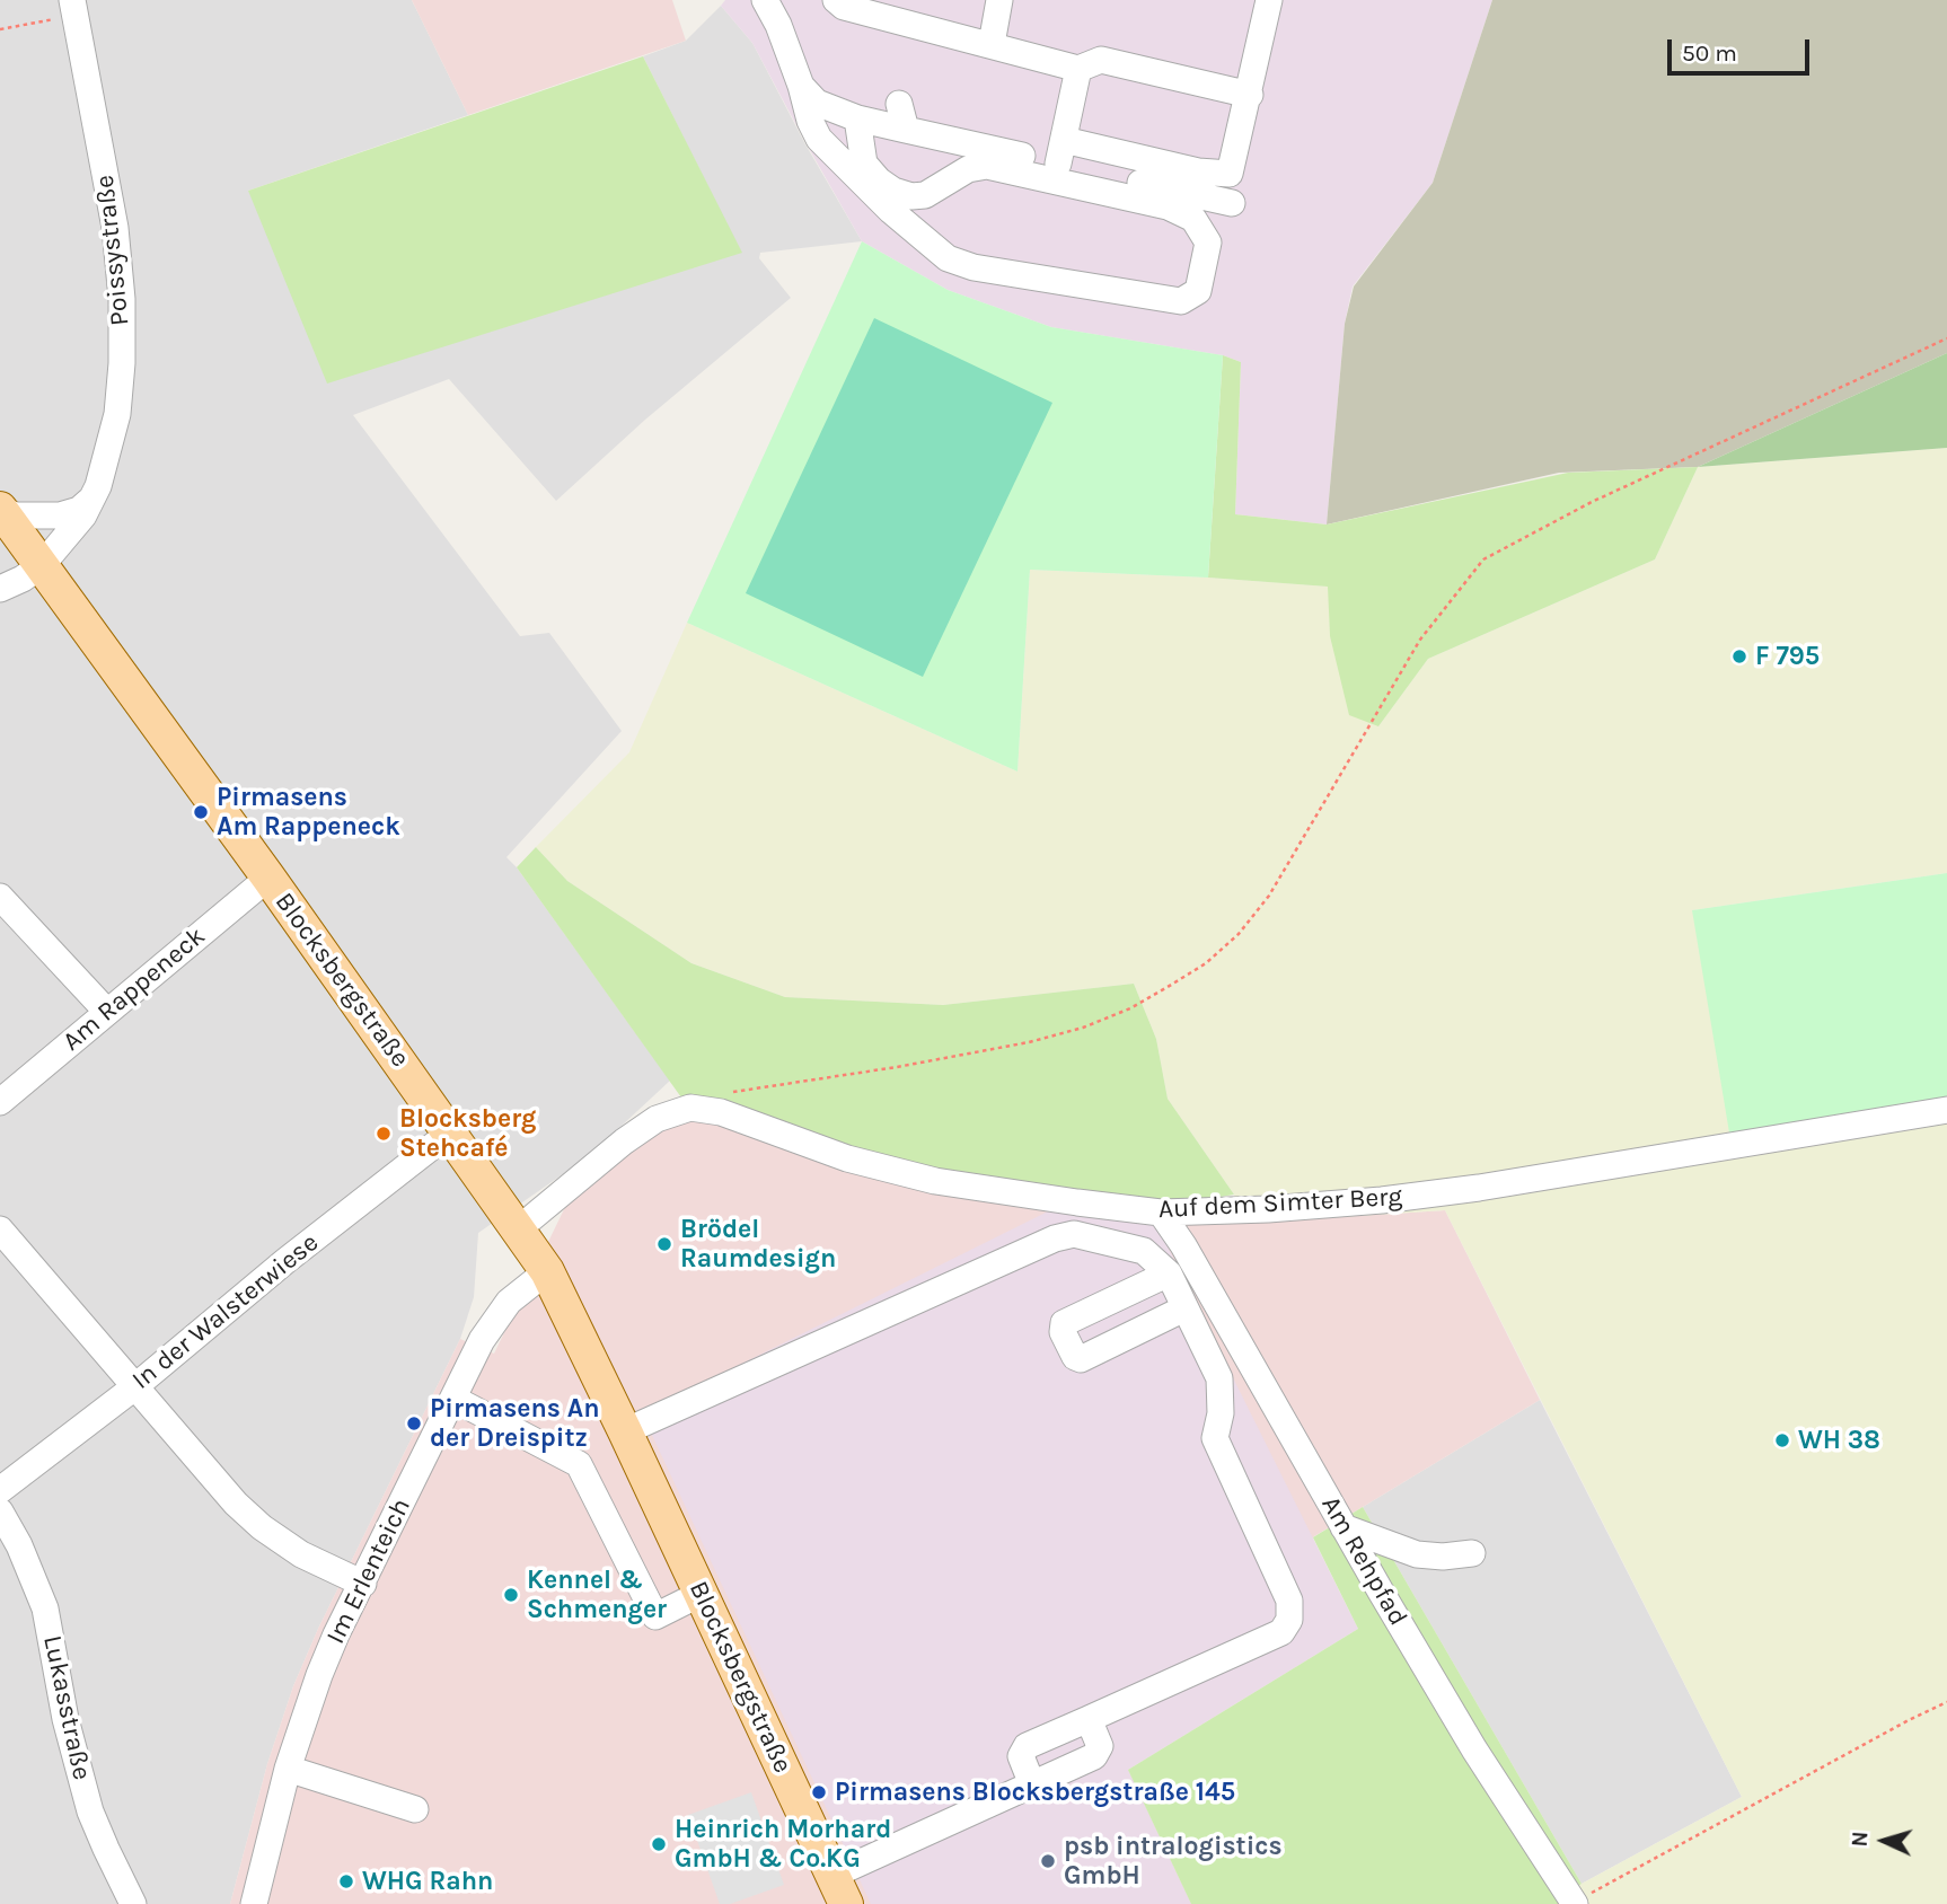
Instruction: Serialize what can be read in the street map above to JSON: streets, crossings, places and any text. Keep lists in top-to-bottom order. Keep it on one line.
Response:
{"streets":{"main road":["Blocksbergstraße"],"street":["Poissystraße","Am Rappeneck","Auf dem Simter Berg","In der Walsterwiese","Am Rehpfad","Im Erlenteich","Lukasstraße"]},"crossings":[["Poissystraße","Blocksbergstraße"],["Blocksbergstraße","Am Rappeneck"],["Blocksbergstraße","Auf dem Simter Berg"],["Blocksbergstraße","In der Walsterwiese"],["Blocksbergstraße","Im Erlenteich"],["Auf dem Simter Berg","Am Rehpfad"]],"places":["F 795","Pirmasens Am Rappeneck","Blocksberg Stehcafé","Brödel Raumdesign","Pirmasens An der Dreispitz","WH 38","Kennel & Schmenger","Pirmasens Blocksbergstraße 145","Heinrich Morhard GmbH & Co.KG","psb intralogistics GmbH","WHG Rahn"],"scale_bar":"50 m","north":"left"}
